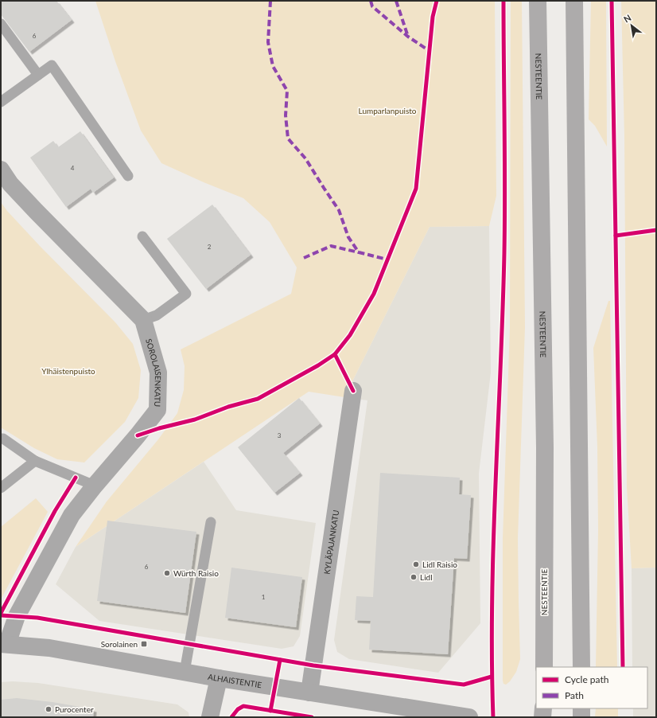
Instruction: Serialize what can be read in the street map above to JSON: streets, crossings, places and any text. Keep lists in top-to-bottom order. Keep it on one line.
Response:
{"streets":{"main road":["NESTEENTIE"],"street":["SOROLAISENKATU","KYLÄPAJANKATU","ALHAISTENTIE"]},"crossings":[["SOROLAISENKATU","ALHAISTENTIE"],["KYLÄPAJANKATU","ALHAISTENTIE"]],"parks":["Lumparlanpuisto","Ylhäistenpuisto"],"places":{"other":["Lidl Raisio","Würth Raisio","Lidl","Purocenter"],"transit":["Sorolainen"]},"house_numbers":["6","4","2","3","6","1"],"legend":["Cycle path","Path"],"north":"top left"}
